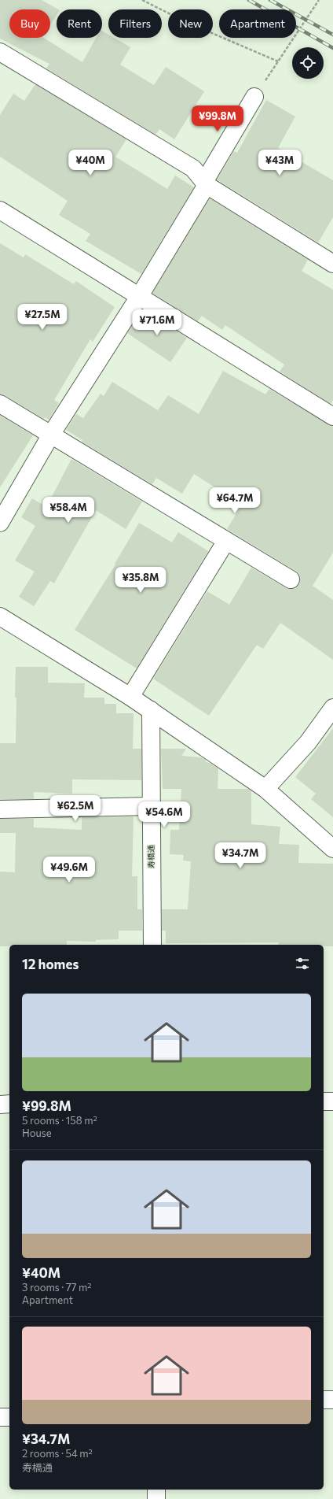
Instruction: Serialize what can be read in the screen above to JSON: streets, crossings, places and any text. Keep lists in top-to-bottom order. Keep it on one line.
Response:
{"streets":{"street":["寿橋通"]},"page":{"chip":["Buy","Rent","Filters","New","Apartment"],"price":["¥99.8M","¥40M","¥43M","¥27.5M","¥71.6M","¥64.7M","¥58.4M","¥35.8M","¥62.5M","¥54.6M","¥34.7M","¥49.6M"],"heading":"12 homes","list":[{"name":"¥99.8M","note":"5 rooms · 158 m² · House"},{"name":"¥40M","note":"3 rooms · 77 m² · Apartment"},{"name":"¥34.7M","note":"2 rooms · 54 m² · 寿橋通"}]}}
